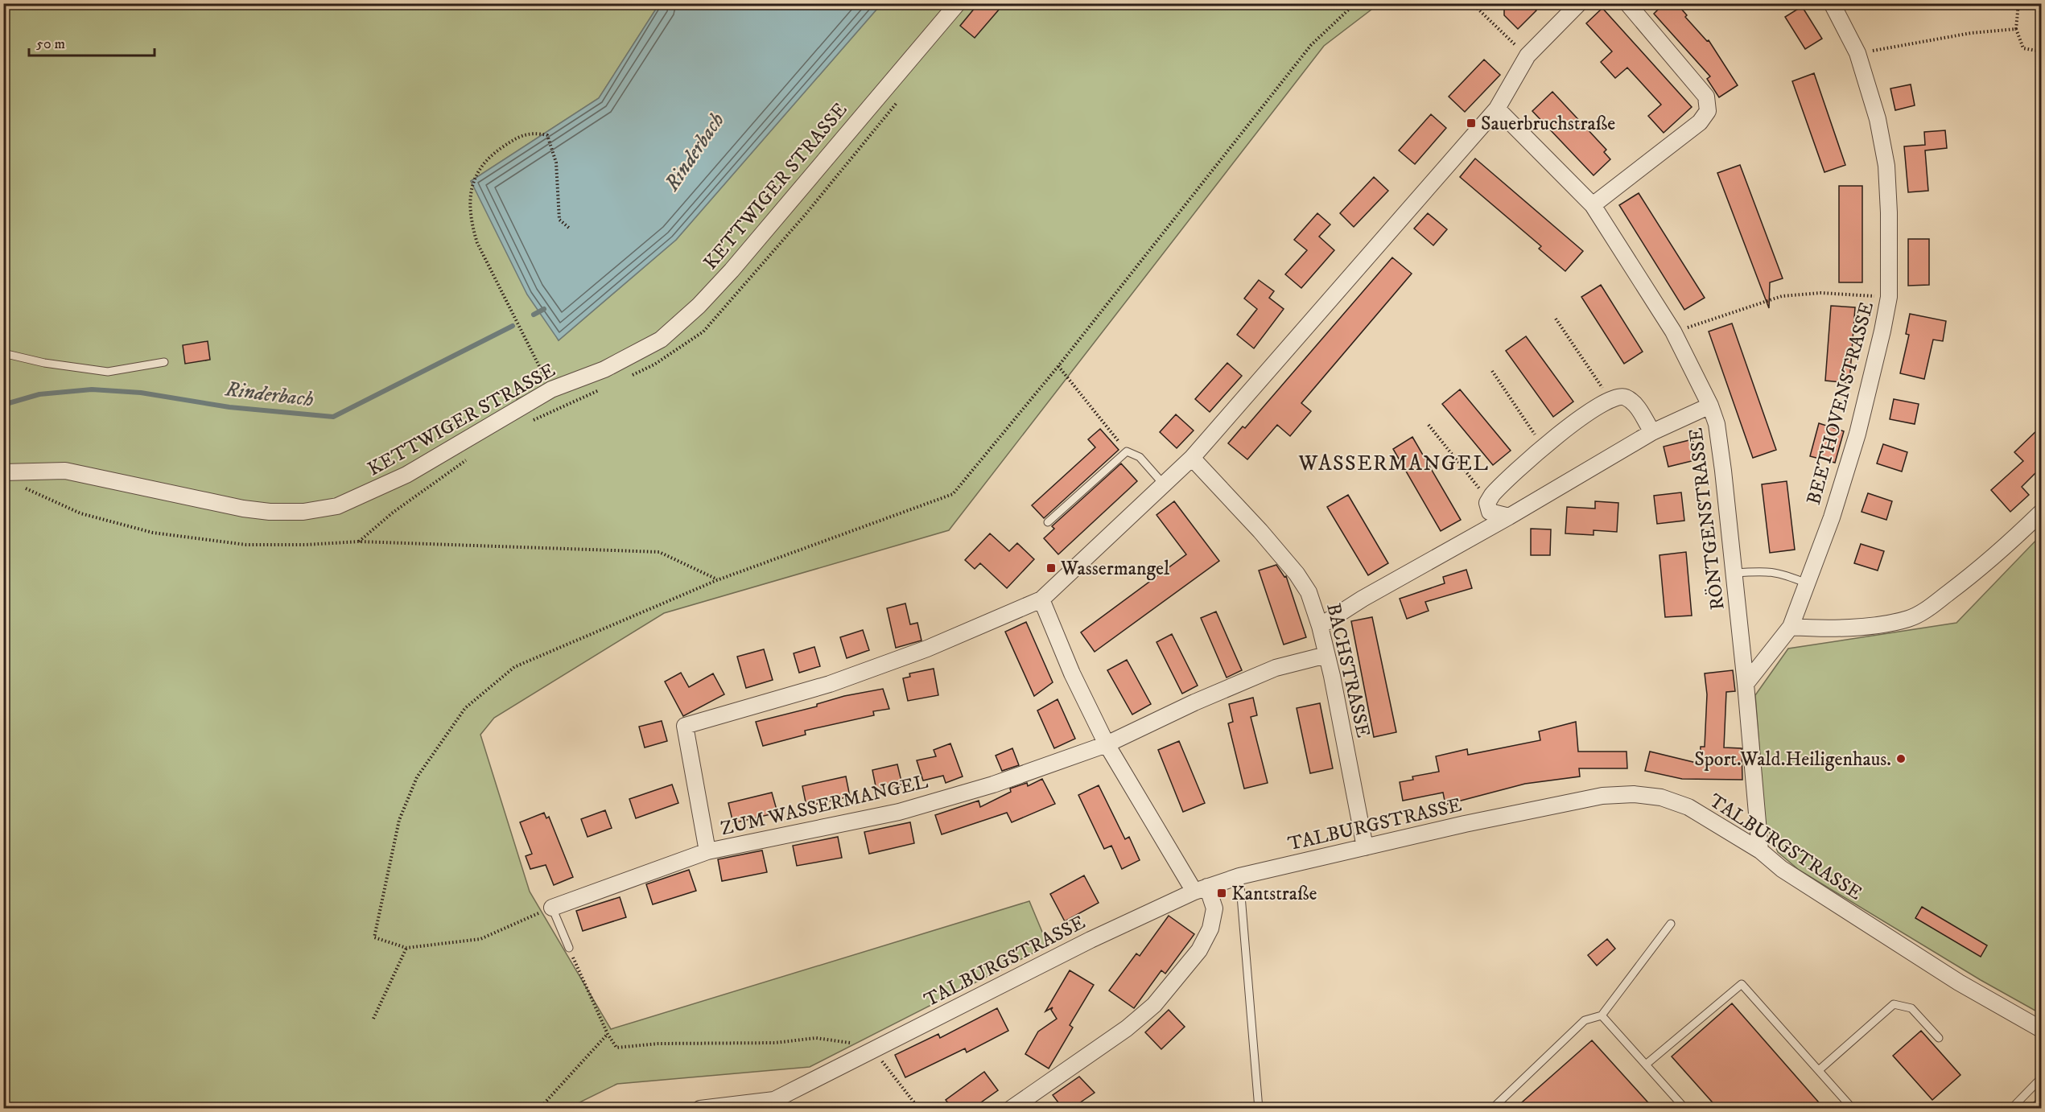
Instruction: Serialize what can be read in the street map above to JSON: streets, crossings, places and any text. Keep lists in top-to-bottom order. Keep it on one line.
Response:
{"streets":{"street":["KETTWIGER STRASSE","BEETHOVENSTRASSE","RÖNTGENSTRASSE","BACHSTRASSE","ZUM WASSERMANGEL","TALBURGSTRASSE"]},"crossings":[["BEETHOVENSTRASSE","RÖNTGENSTRASSE"],["RÖNTGENSTRASSE","TALBURGSTRASSE"],["BACHSTRASSE","ZUM WASSERMANGEL"],["BACHSTRASSE","TALBURGSTRASSE"]],"districts":["WASSERMANGEL"],"water":["Rinderbach"],"places":{"transit":["Sauerbruchstraße","Wassermangel","Kantstraße"],"other":["Sport.Wald.Heiligenhaus."]},"scale_bar":"50 m"}
